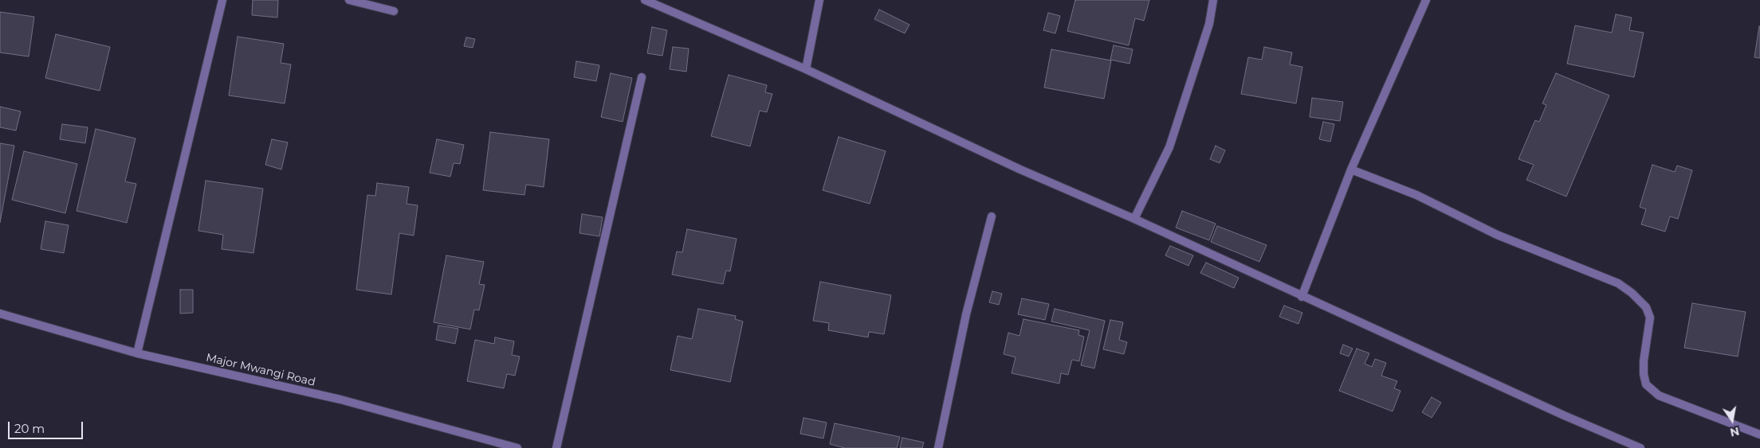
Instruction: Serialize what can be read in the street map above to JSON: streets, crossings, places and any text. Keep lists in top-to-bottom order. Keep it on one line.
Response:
{"streets":{"street":["Major Mwangi Road"]},"scale_bar":"20 m","north":"bottom"}
